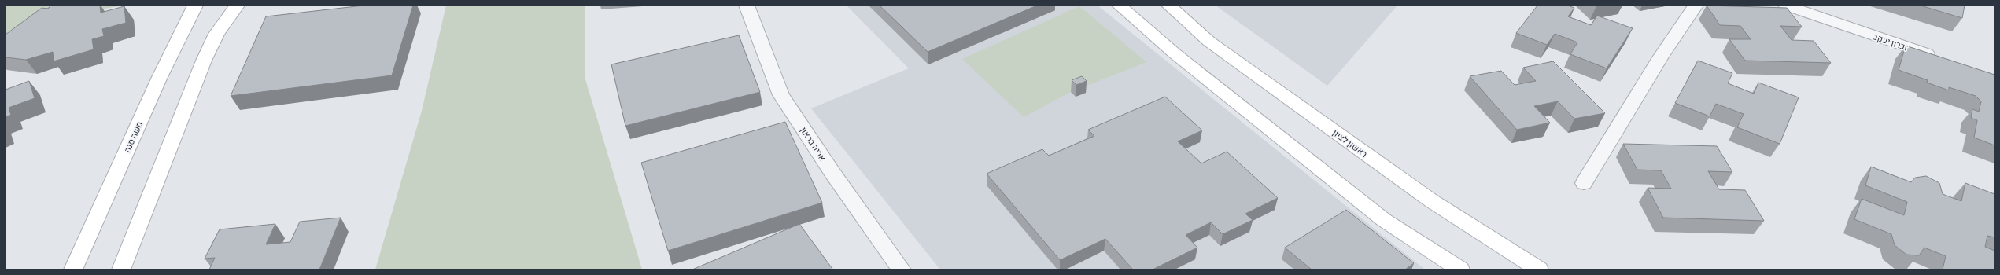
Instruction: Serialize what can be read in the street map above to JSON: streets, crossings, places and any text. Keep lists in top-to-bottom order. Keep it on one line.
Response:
{"streets":{"main road":["משה סנה","ראשון לציון"],"street":["זכרון יעקב","אריה בראון"]}}
